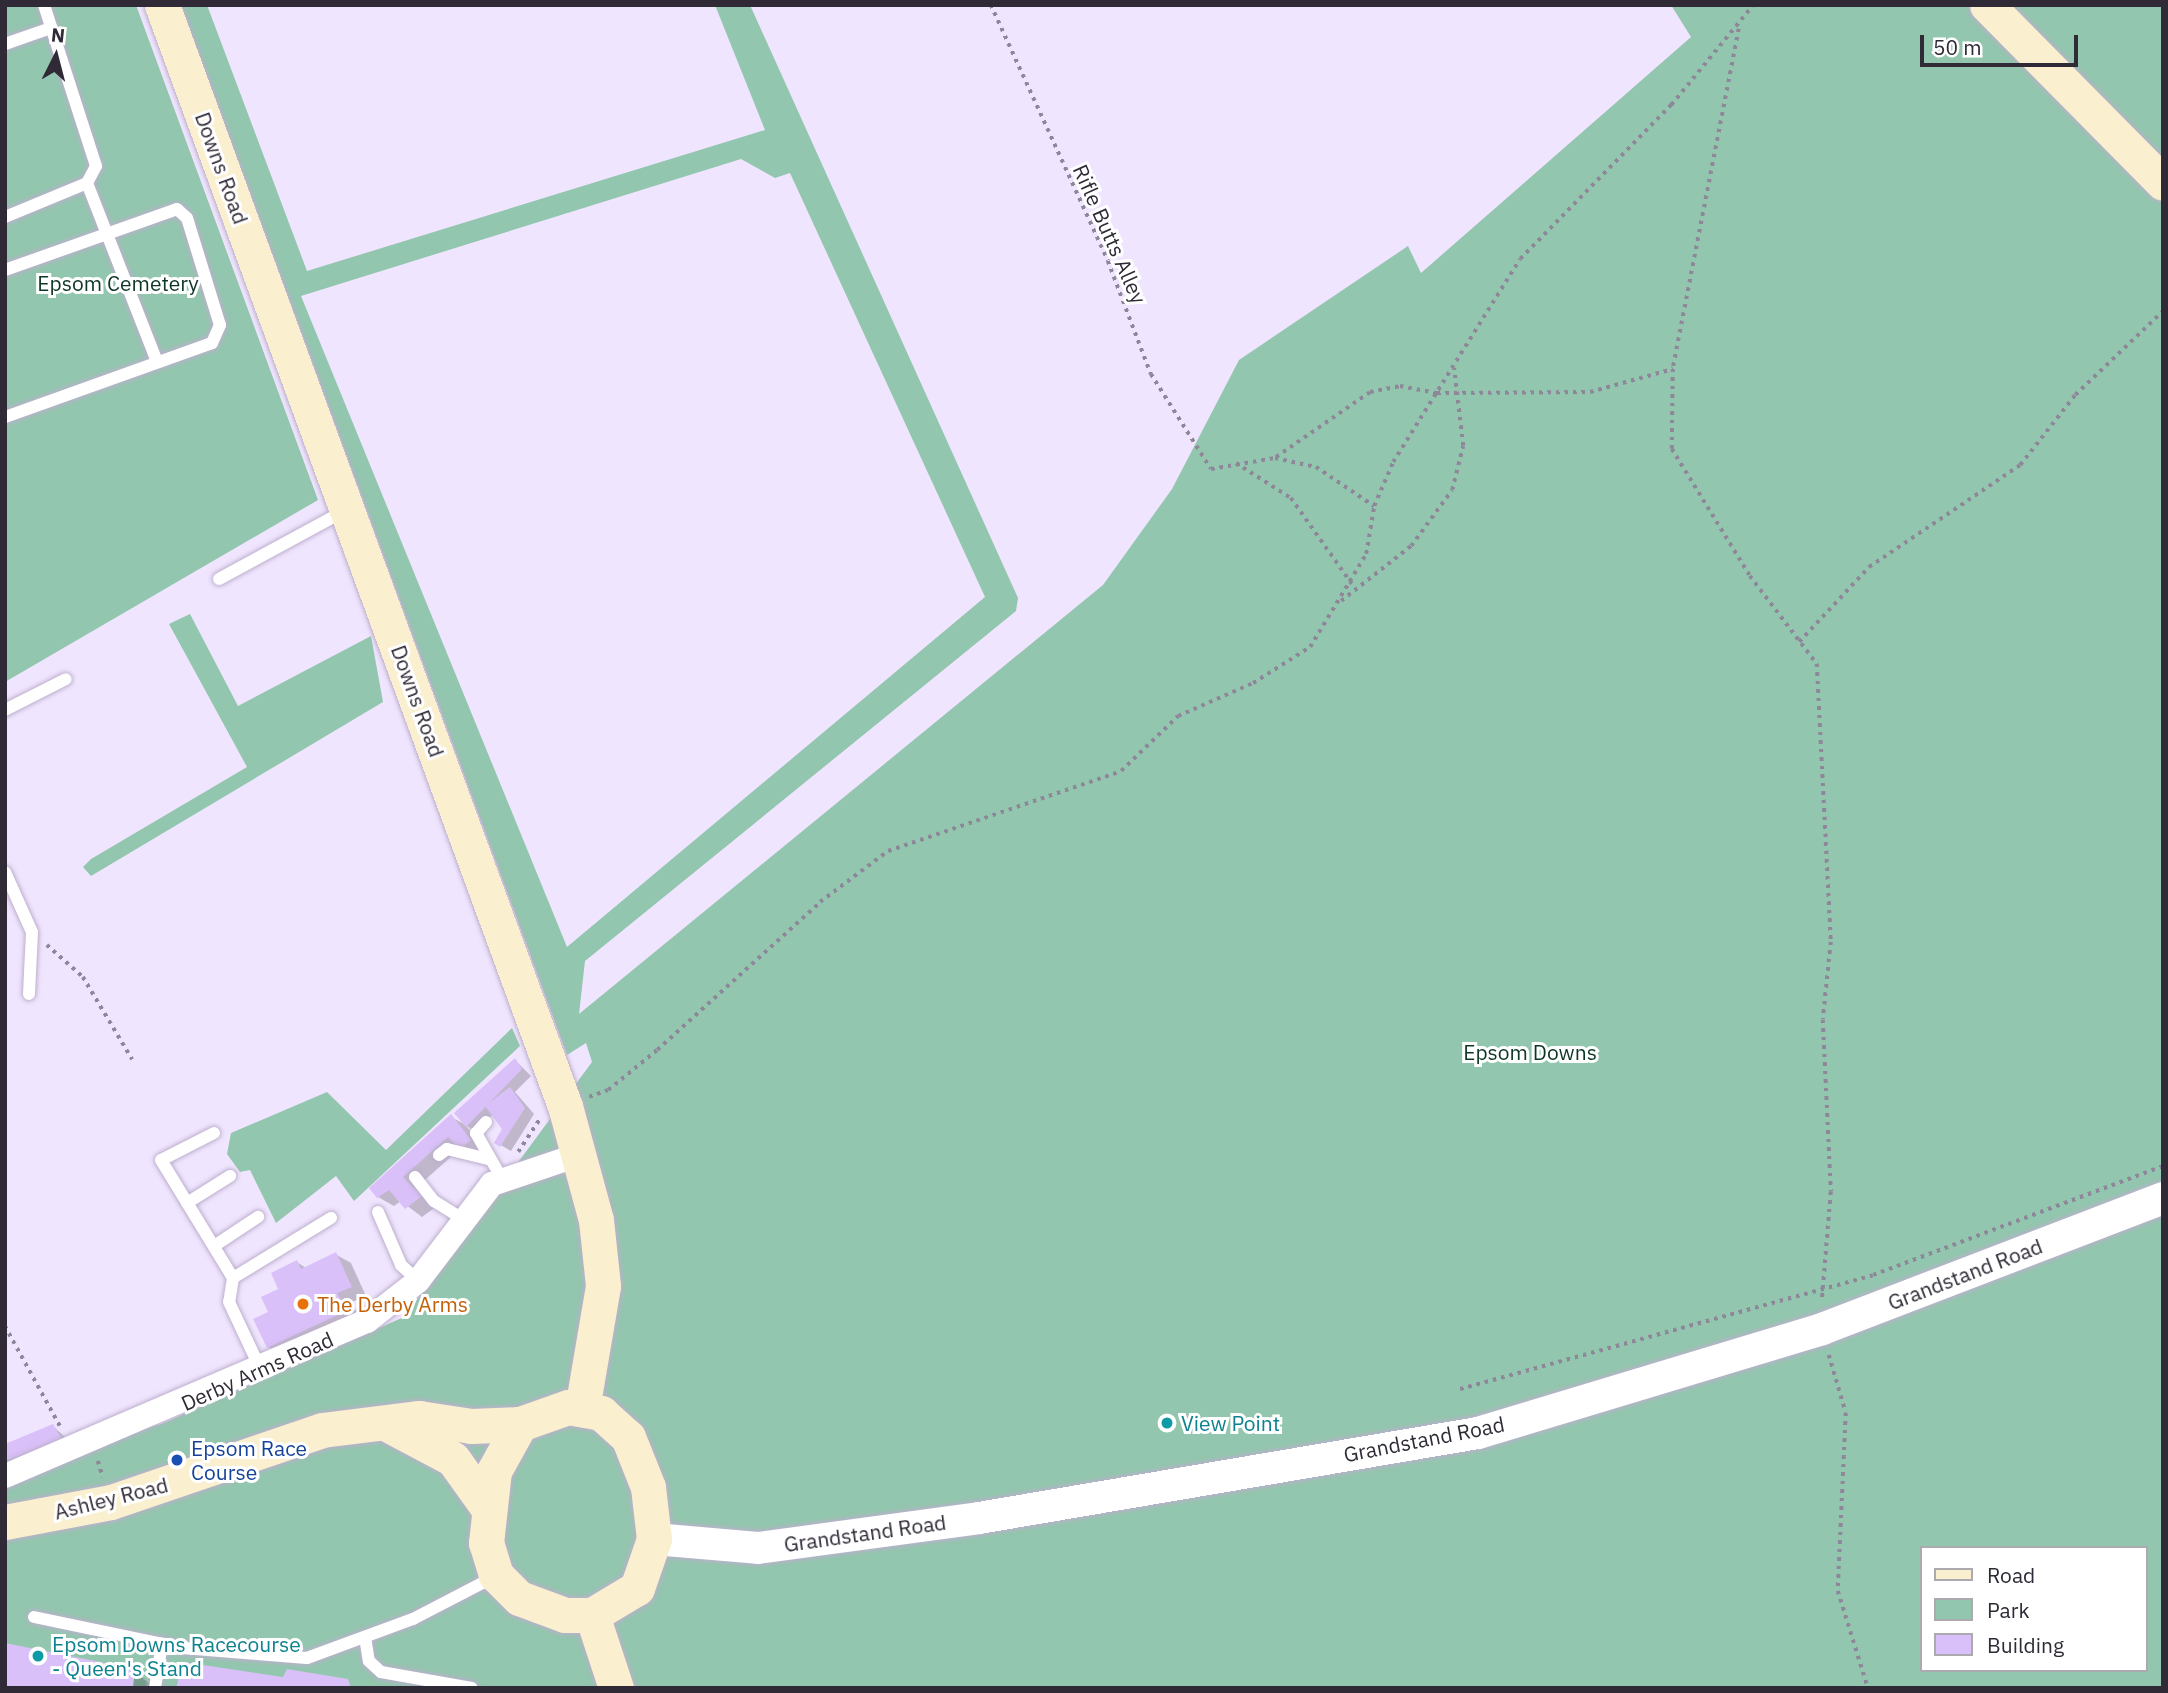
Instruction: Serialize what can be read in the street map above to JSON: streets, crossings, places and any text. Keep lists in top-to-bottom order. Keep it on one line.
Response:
{"streets":{"main road":["Downs Road","Ashley Road"],"street":["Grandstand Road","Derby Arms Road"],"path":["Rifle Butts Alley"]},"crossings":[["Downs Road","Grandstand Road"],["Downs Road","Ashley Road"],["Grandstand Road","Ashley Road"]],"parks":["Epsom Cemetery","Epsom Downs"],"places":["The Derby Arms","View Point","Epsom Race Course","Epsom Downs Racecourse - Queen's Stand"],"legend":["Road","Park","Building"],"scale_bar":"50 m","north":"top"}
